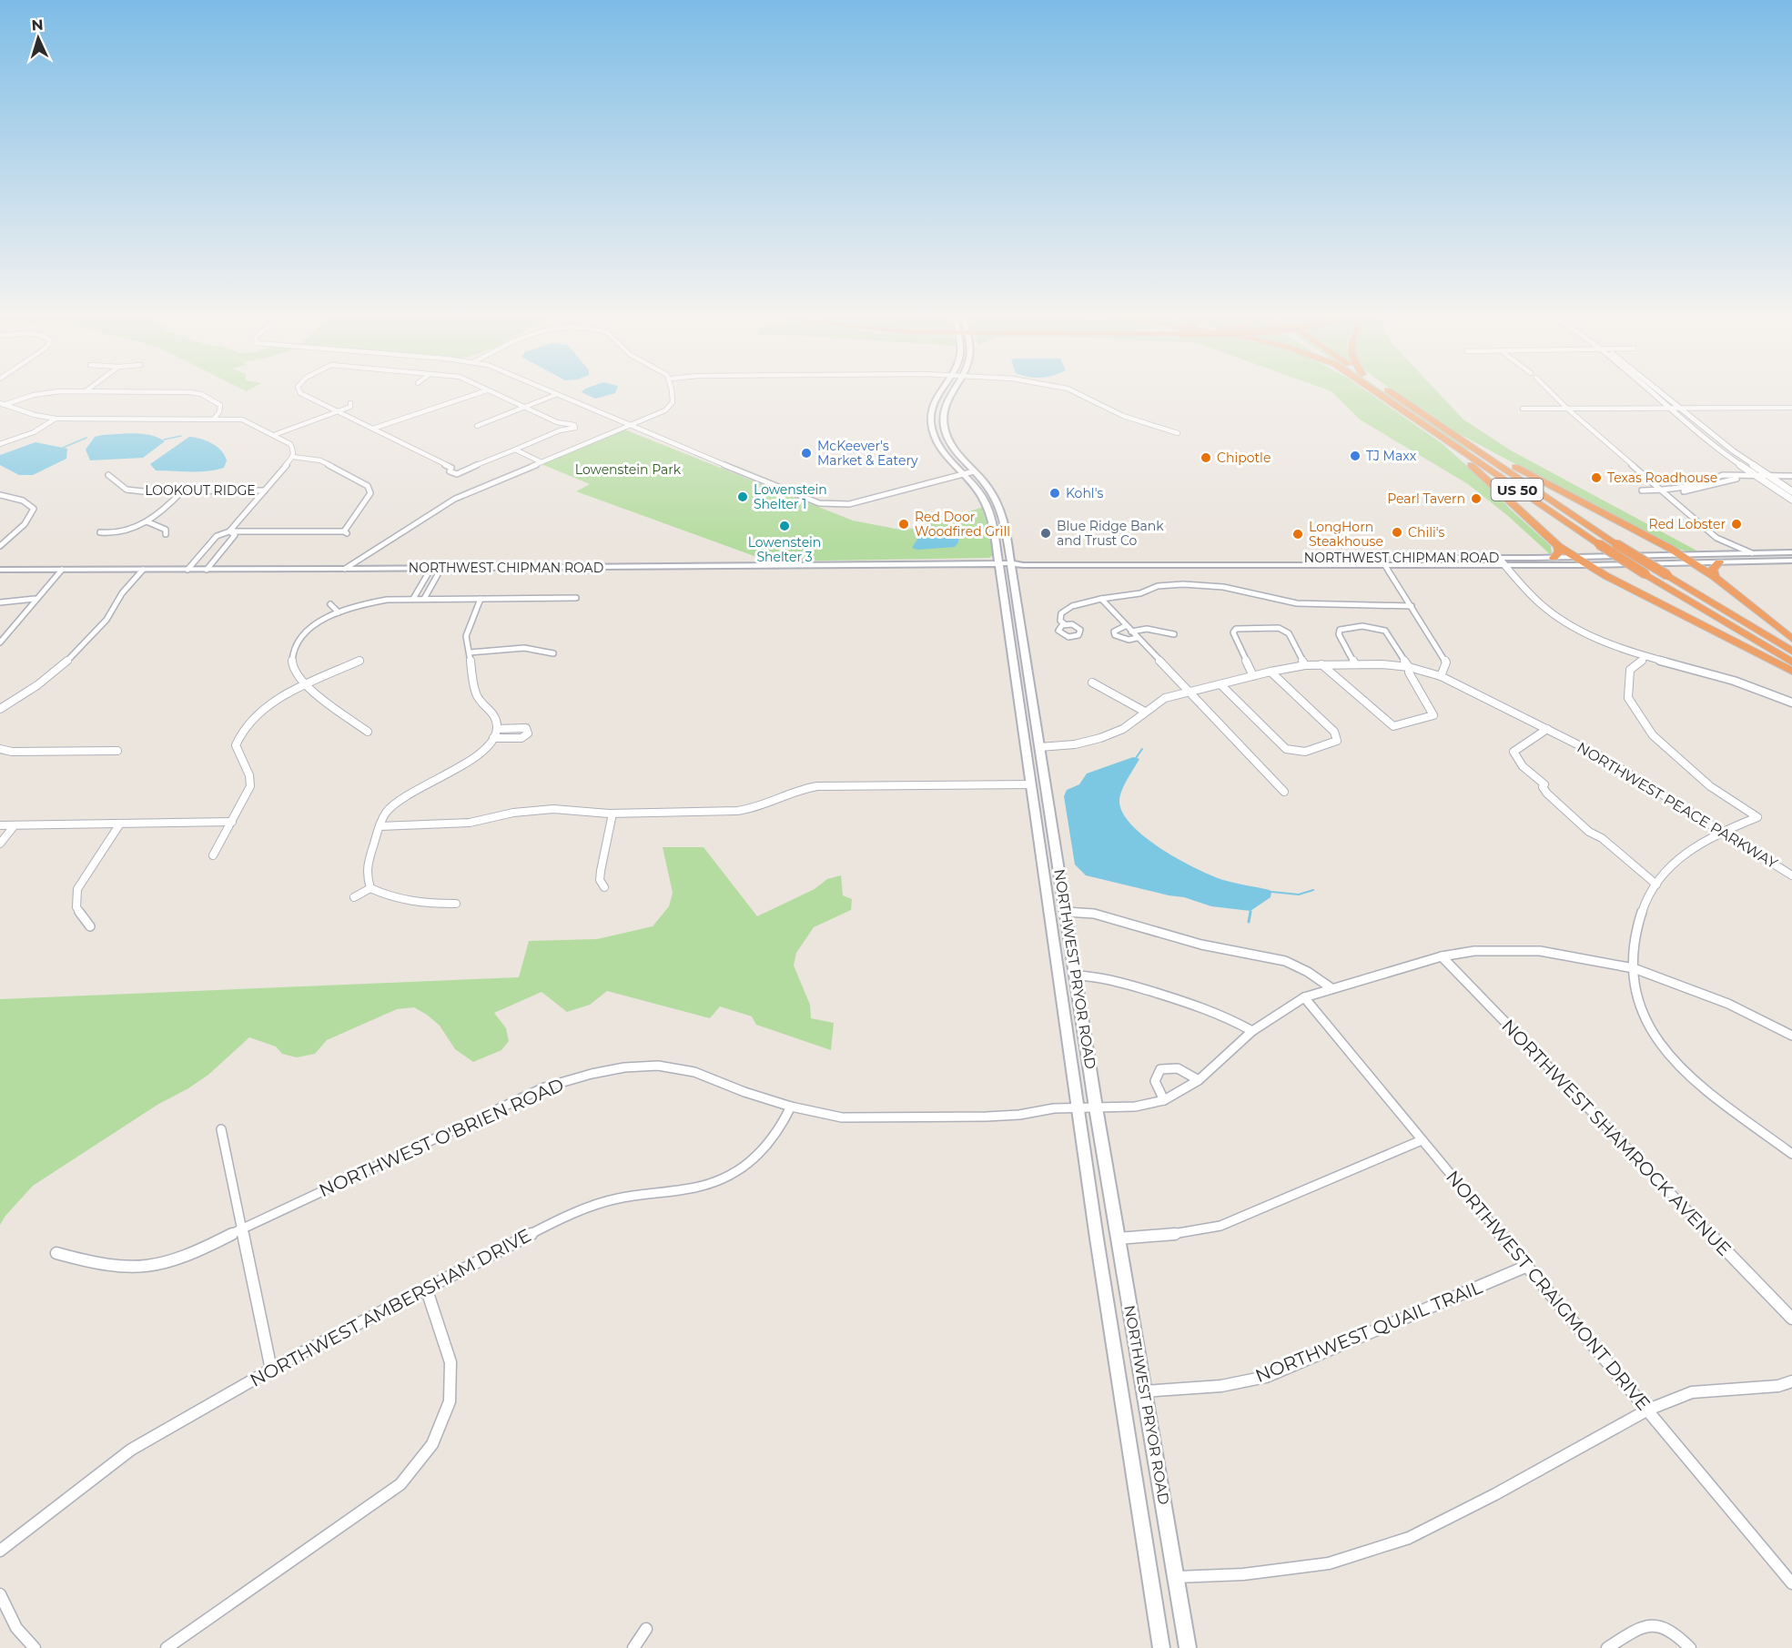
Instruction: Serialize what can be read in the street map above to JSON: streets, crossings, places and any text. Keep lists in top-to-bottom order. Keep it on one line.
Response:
{"streets":{"highway":["US 50"],"main road":["NORTHWEST CHIPMAN ROAD","NORTHWEST PRYOR ROAD"],"street":["LOOKOUT RIDGE","NORTHWEST PEACE PARKWAY","NORTHWEST O'BRIEN ROAD","NORTHWEST SHAMROCK AVENUE","NORTHWEST CRAIGMONT DRIVE","NORTHWEST AMBERSHAM DRIVE","NORTHWEST QUAIL TRAIL"]},"crossings":[["NORTHWEST CHIPMAN ROAD","NORTHWEST PRYOR ROAD"],["NORTHWEST PEACE PARKWAY","NORTHWEST PRYOR ROAD"],["NORTHWEST PRYOR ROAD","NORTHWEST O'BRIEN ROAD"],["NORTHWEST PRYOR ROAD","NORTHWEST QUAIL TRAIL"],["NORTHWEST O'BRIEN ROAD","NORTHWEST SHAMROCK AVENUE"],["NORTHWEST O'BRIEN ROAD","NORTHWEST CRAIGMONT DRIVE"],["NORTHWEST O'BRIEN ROAD","NORTHWEST AMBERSHAM DRIVE"],["NORTHWEST CRAIGMONT DRIVE","NORTHWEST QUAIL TRAIL"]],"parks":["Lowenstein Park"],"places":["McKeever's Market & Eatery","TJ Maxx","Chipotle","Texas Roadhouse","Kohl's","Lowenstein Shelter 1","Pearl Tavern","Red Door Woodfired Grill","Red Lobster","Lowenstein Shelter 3","Chili's","Blue Ridge Bank and Trust Co","LongHorn Steakhouse"],"north":"top"}
